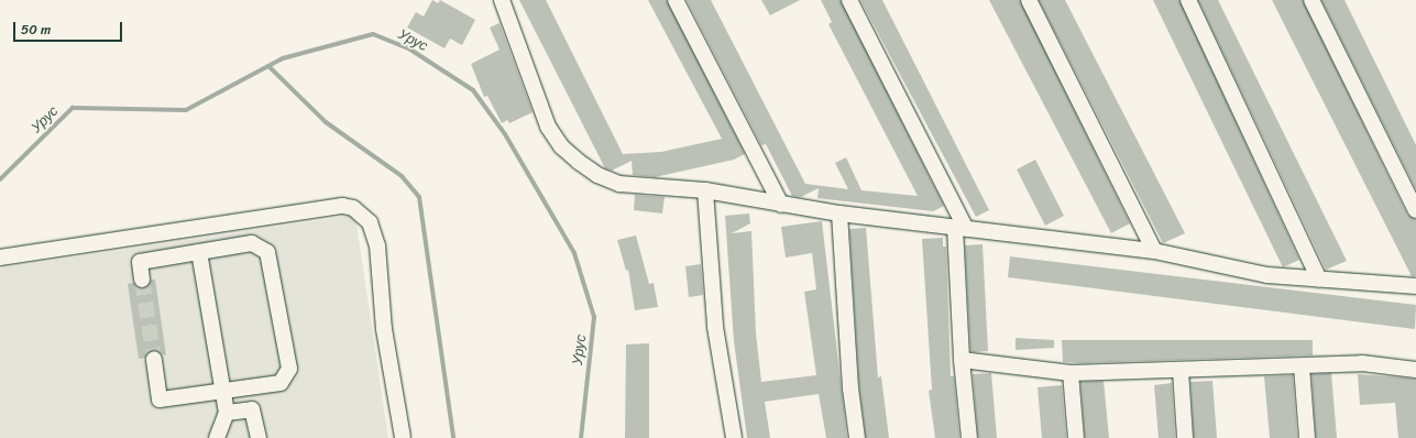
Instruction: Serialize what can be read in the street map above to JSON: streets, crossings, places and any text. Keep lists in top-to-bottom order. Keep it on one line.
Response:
{"water":["Урус"],"scale_bar":"50 m"}
